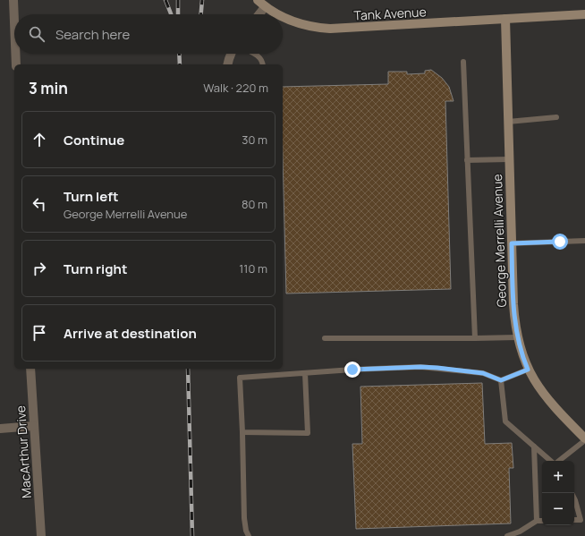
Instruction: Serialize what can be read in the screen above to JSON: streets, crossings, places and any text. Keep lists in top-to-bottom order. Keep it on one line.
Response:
{"streets":{"street":["Tank Avenue","George Merrelli Avenue","MacArthur Drive"]},"crossings":[["Tank Avenue","George Merrelli Avenue"]],"page":{"search":"Search here","heading":["3 min","Walk · 220 m"],"list":[["Continue","30 m"],["Turn left","George Merrelli Avenue","80 m"],["Turn right","110 m"],"Arrive at destination"],"map_buttons":["+","−"]}}
